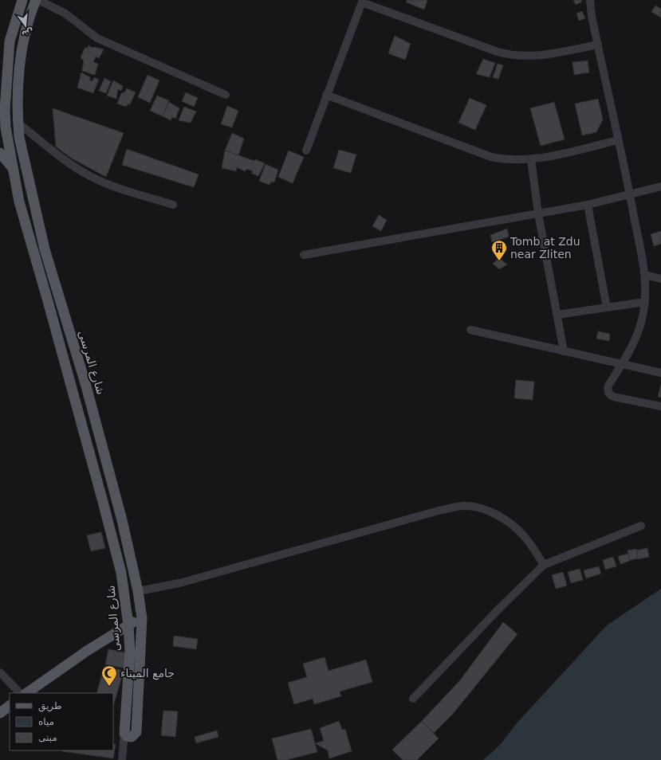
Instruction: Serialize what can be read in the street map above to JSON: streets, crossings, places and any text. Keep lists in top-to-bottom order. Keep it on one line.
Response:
{"streets":{"main road":["شارع المرسى"]},"places":{"building":["Tomb at Zdu near Zliten"],"mosque":["جامع الميناء"]},"legend":["طريق","مياه","مبنى"],"north":"bottom"}
